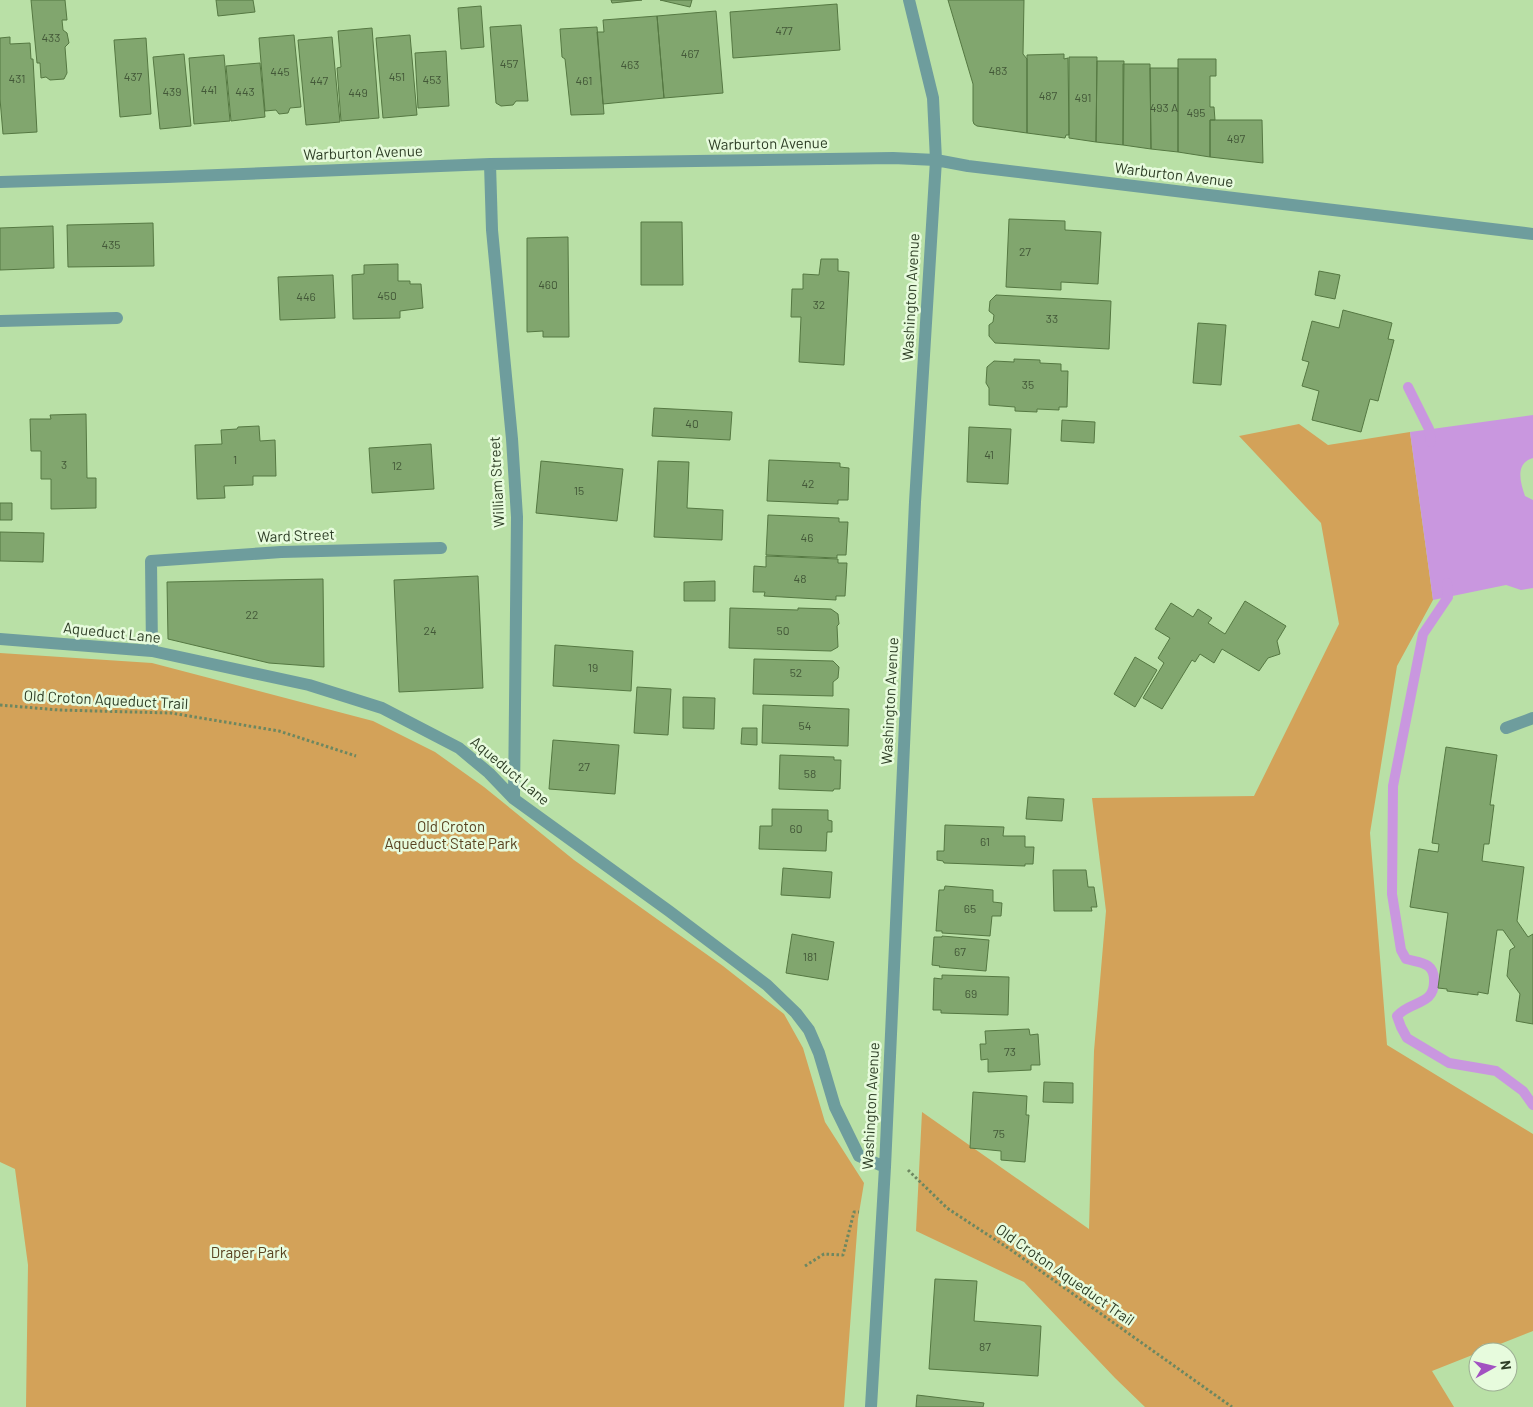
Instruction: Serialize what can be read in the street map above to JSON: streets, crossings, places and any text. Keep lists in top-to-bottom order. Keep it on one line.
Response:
{"streets":{"street":["Warburton Avenue","Washington Avenue","William Street","Ward Street","Aqueduct Lane"],"path":["Old Croton Aqueduct Trail"]},"crossings":[["Warburton Avenue","Washington Avenue"],["Warburton Avenue","William Street"],["Washington Avenue","Aqueduct Lane"],["Washington Avenue","Old Croton Aqueduct Trail"],["William Street","Aqueduct Lane"],["Ward Street","Aqueduct Lane"],["Aqueduct Lane","Old Croton Aqueduct Trail"]],"parks":["Old Croton Aqueduct State Park","Draper Park"],"house_numbers":["477","433","467","457","463","483","445","437","451","431","453","447","461","441","439","443","449","487","491","493 A","495","497","435","27","460","450","446","32","33","35","40","41","1","3","12","42","15","46","48","22","24","50","19","52","54","27","58","60","61","65","67","181","69","73","75","87"],"north":"right"}
